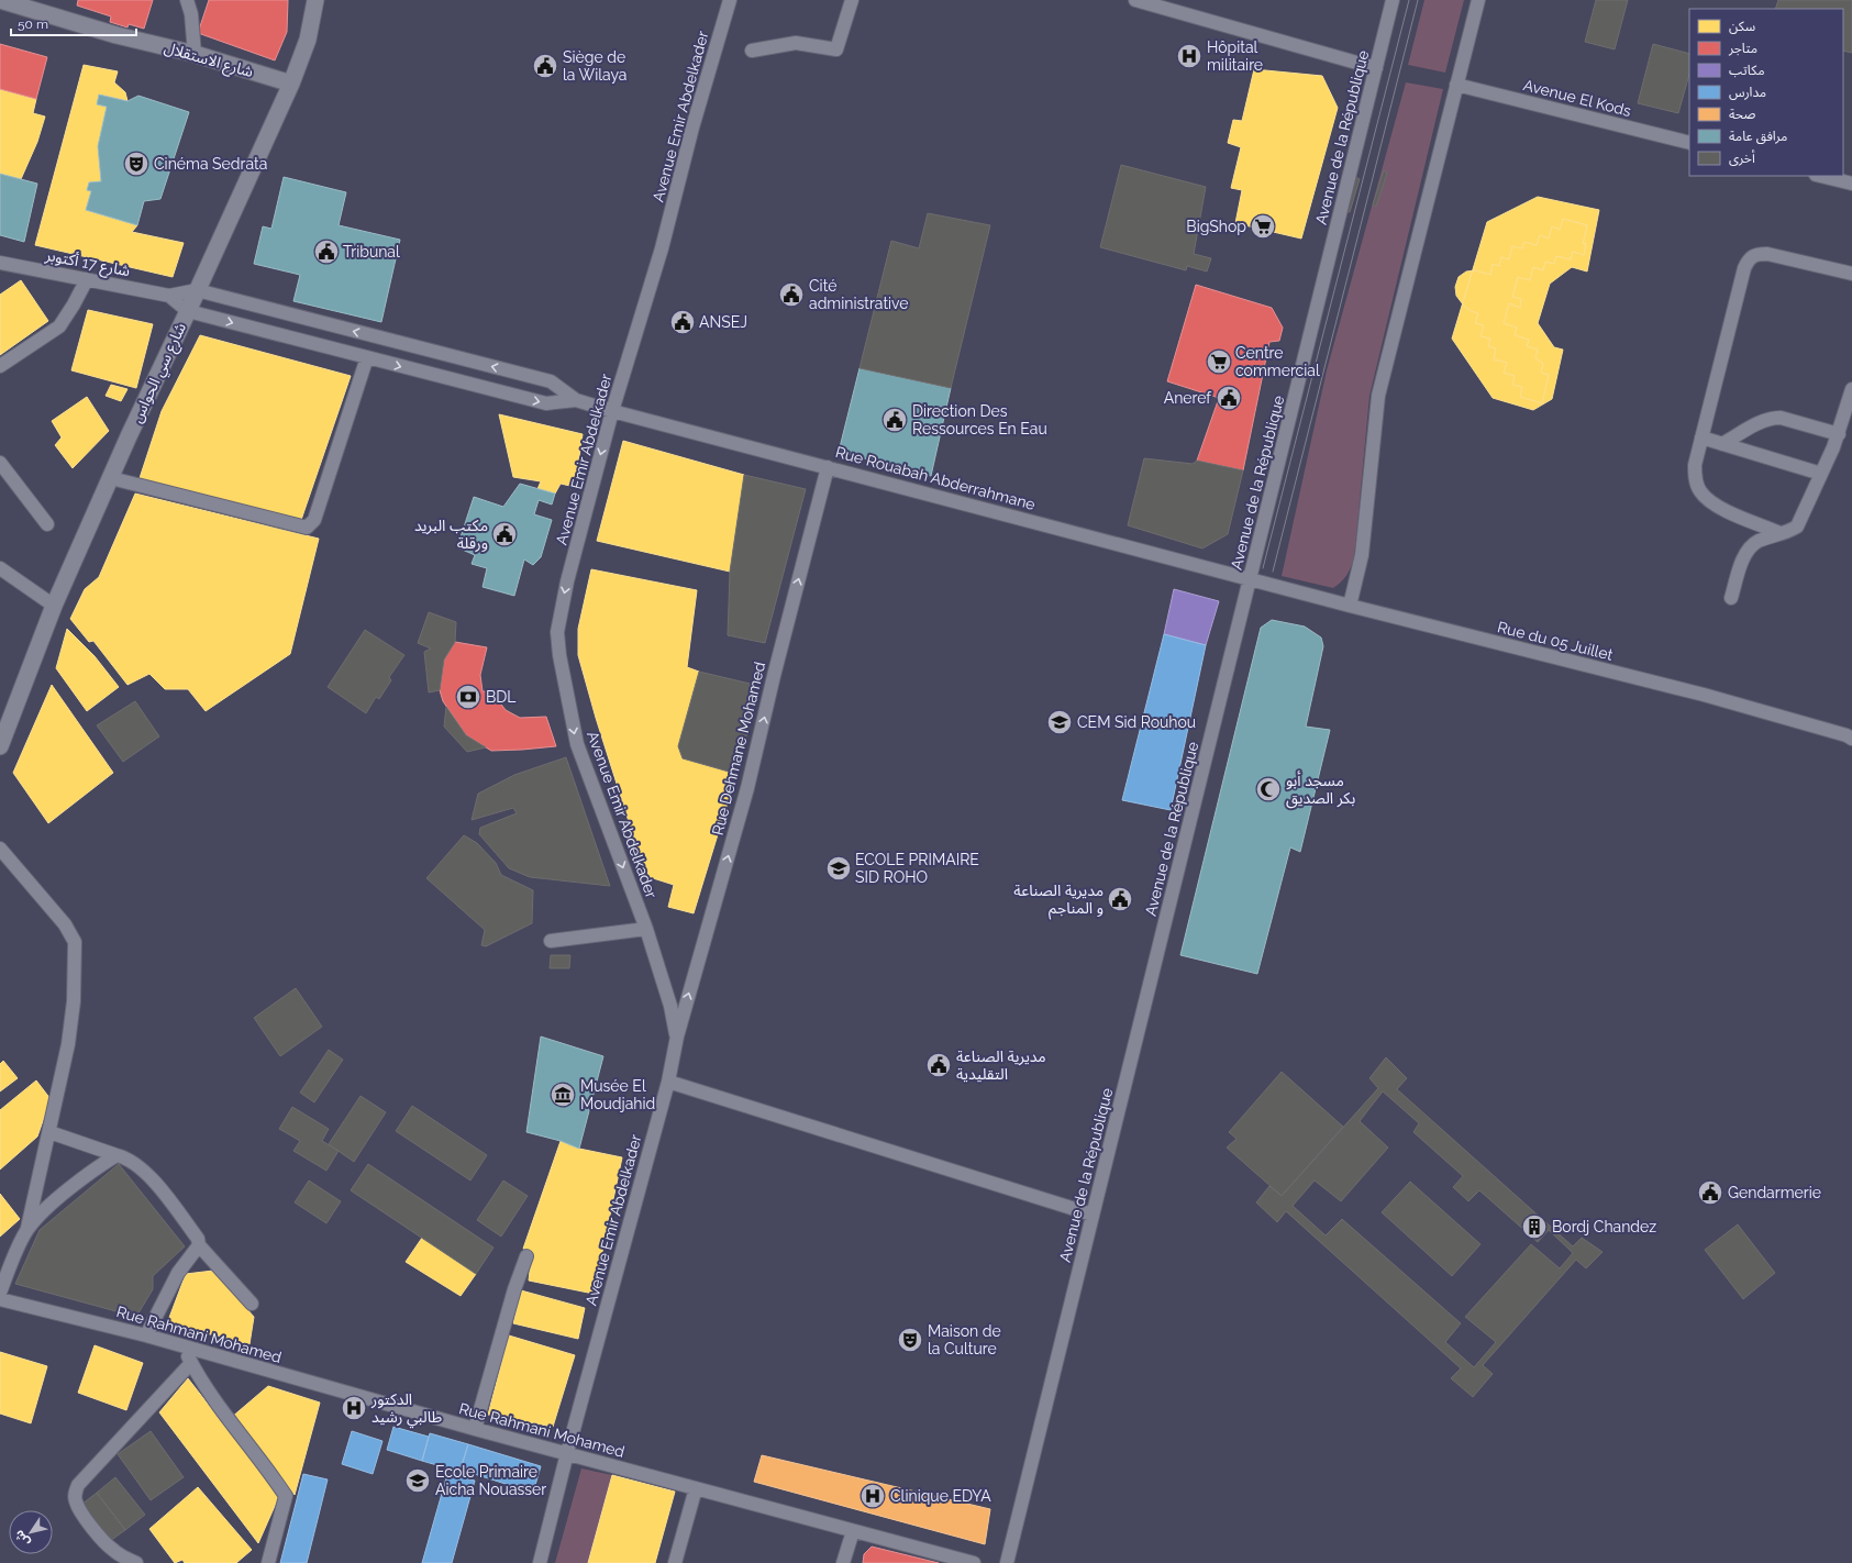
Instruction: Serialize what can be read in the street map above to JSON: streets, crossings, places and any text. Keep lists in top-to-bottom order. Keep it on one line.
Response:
{"streets":{"street":["شارع الاستقلال","Avenue El Kods","Avenue Emir Abdelkader","Avenue de la République","شارع 17 أكتوبر","شارع سي الحواس","Rue Rouabah Abderrahmane","Rue du 05 Juillet","Rue Dehmane Mohamed","Rue Rahmani Mohamed"]},"crossings":[["شارع الاستقلال","شارع سي الحواس"],["Avenue Emir Abdelkader","Rue Rouabah Abderrahmane"],["Avenue Emir Abdelkader","Rue Dehmane Mohamed"],["Avenue Emir Abdelkader","Rue Rahmani Mohamed"],["Avenue de la République","Rue Rouabah Abderrahmane"],["Avenue de la République","Rue du 05 Juillet"],["Rue Rouabah Abderrahmane","Rue du 05 Juillet"],["Rue Rouabah Abderrahmane","Rue Dehmane Mohamed"]],"one_way":["Rue Dehmane Mohamed"],"places":{"hospital":["Hôpital militaire","الدكتور طالبي رشيد","Clinique EDYA"],"public building":["Siège de la Wilaya","Tribunal","Cité administrative","ANSEJ","Aneref","Direction Des Ressources En Eau","مكتب البريد ورقلة","مديرية الصناعة و المناجم","مديرية الصناعة التقليدية","Gendarmerie"],"theatre":["Cinéma Sedrata","Maison de la Culture"],"supermarket":["BigShop","Centre commercial"],"bank":["BDL"],"school or university":["CEM Sid Rouhou","ECOLE PRIMAIRE SID ROHO","Ecole Primaire Aicha Nouasser"],"mosque":["مسجد أبو بكر الصديق"],"museum":["Musée El Moudjahid"],"building":["Bordj Chandez"]},"legend":["سكن","متاجر","مكاتب","مدارس","صحة","مرافق عامة","أخرى"],"scale_bar":"50 m","north":"bottom left"}
